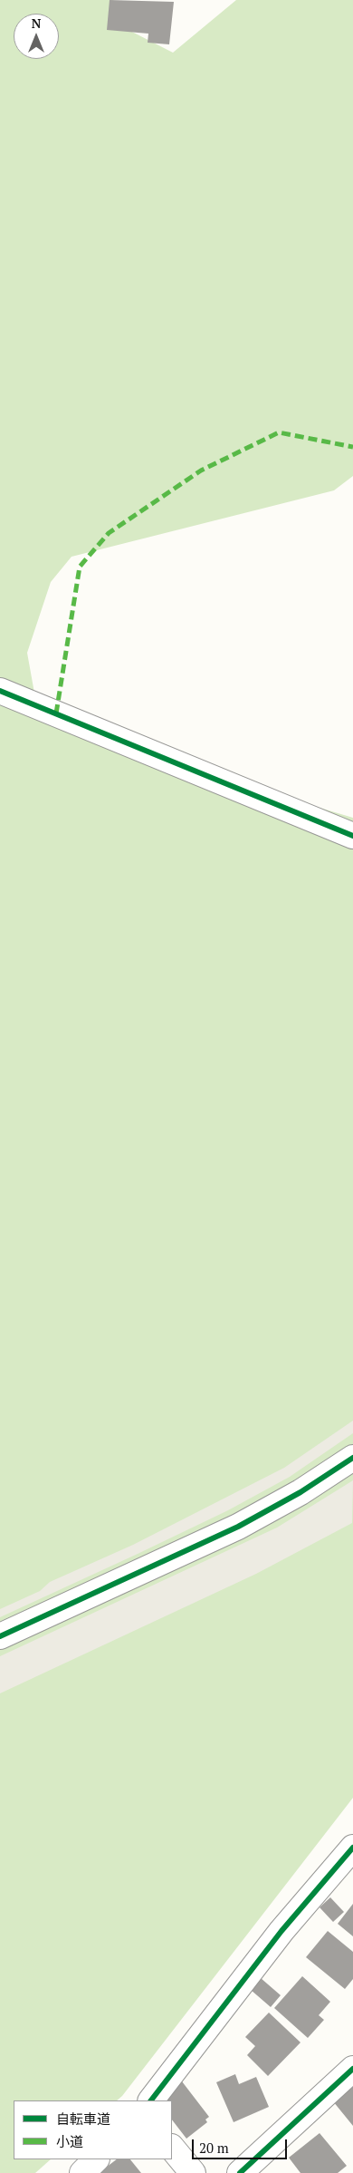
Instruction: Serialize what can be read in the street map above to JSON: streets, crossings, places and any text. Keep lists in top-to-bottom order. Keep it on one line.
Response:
{"legend":["自転車道","小道"],"scale_bar":"20 m","north":"top"}
